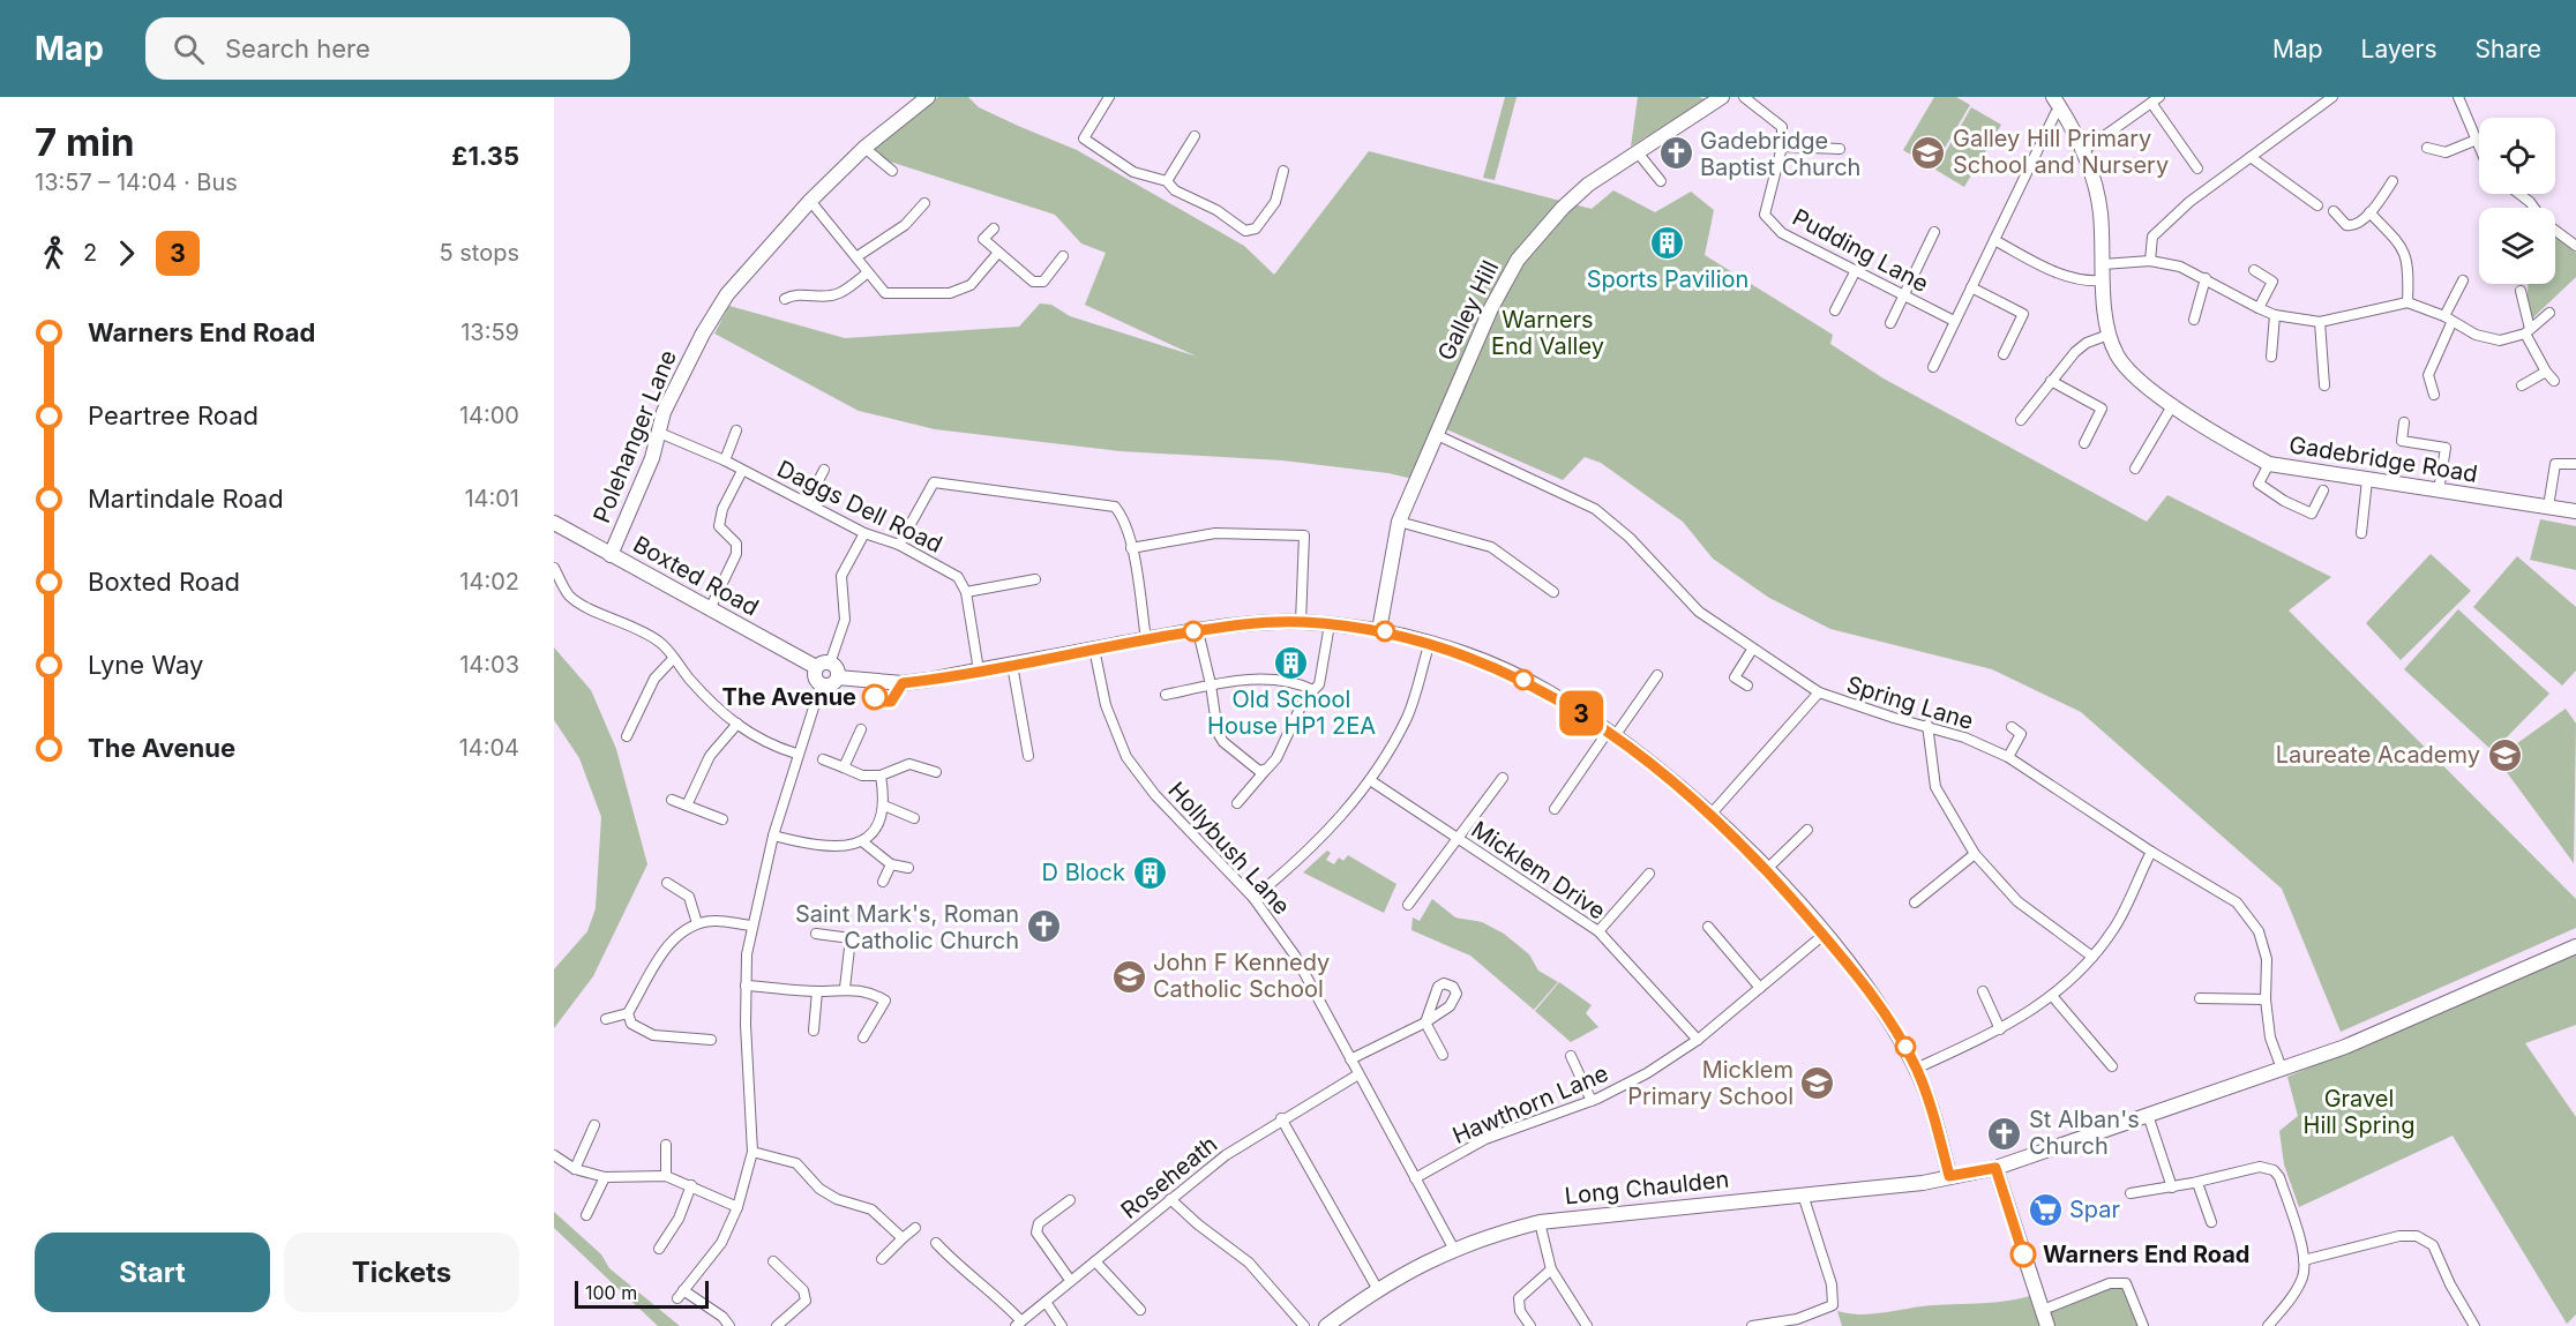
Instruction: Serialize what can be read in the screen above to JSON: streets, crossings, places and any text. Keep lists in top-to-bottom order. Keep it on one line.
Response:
{"streets":{"street":["Pudding Lane","Galley Hill","Polehanger Lane","Gadebridge Road","Daggs Dell Road","Boxted Road","Spring Lane","Hollybush Lane","Micklem Drive","Hawthorn Lane","Roseheath","Long Chaulden"]},"crossings":[["Galley Hill","Spring Lane"],["Polehanger Lane","Daggs Dell Road"],["Polehanger Lane","Boxted Road"],["Hollybush Lane","Hawthorn Lane"],["Hollybush Lane","Roseheath"],["Hollybush Lane","Long Chaulden"],["Micklem Drive","Hawthorn Lane"]],"parks":["Warners End Valley","Gravel Hill Spring"],"places":{"school or university":["Galley Hill Primary School and Nursery","Laureate Academy","John F Kennedy Catholic School","Micklem Primary School"],"church":["Gadebridge Baptist Church","Saint Mark's, Roman Catholic Church","St Alban's Church"],"building":["Sports Pavilion","Old School House HP1 2EA","D Block"],"other":["The Avenue","Warners End Road"],"supermarket":["Spar"]},"lines":["bus line 3"],"scale_bar":"100 m","page":{"header":"Map","search":"Search here","nav":["Map","Layers","Share"],"heading":["7 min","13:57 – 14:04 · Bus","£1.35"],"on_map":"3","legs":["2","3","5 stops"],"list":[{"name":"Warners End Road","value":"13:59"},{"name":"Peartree Road","value":"14:00"},{"name":"Martindale Road","value":"14:01"},{"name":"Boxted Road","value":"14:02"},{"name":"Lyne Way","value":"14:03"},{"name":"The Avenue","value":"14:04"}],"buttons":["Start","Tickets"],"scale":"100 m"}}
